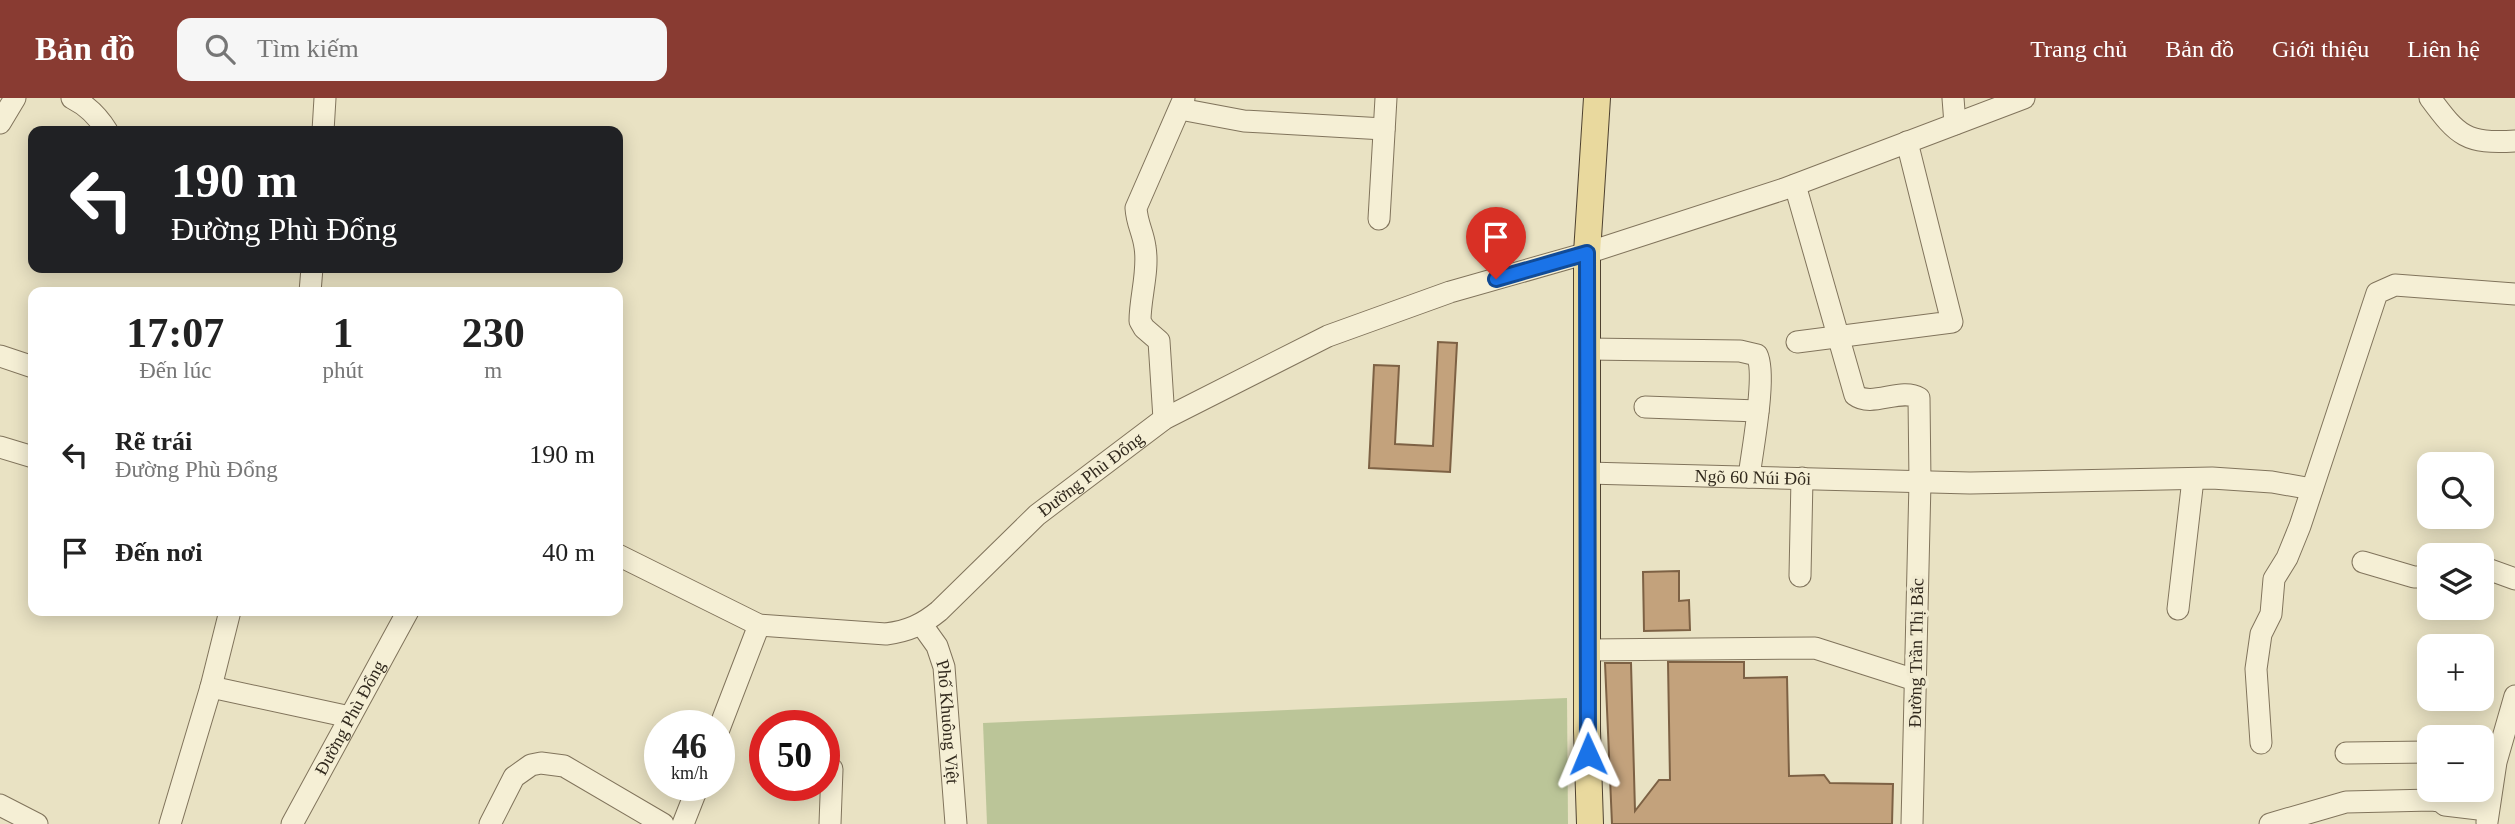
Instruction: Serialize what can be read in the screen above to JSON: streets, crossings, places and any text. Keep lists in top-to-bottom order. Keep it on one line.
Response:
{"streets":{"street":["Đường Phù Đổng","Ngõ 60 Núi Đôi","Đường Trần Thị Bắc","Phố Khuông Việt"]},"crossings":[["Đường Phù Đổng","Phố Khuông Việt"],["Ngõ 60 Núi Đôi","Đường Trần Thị Bắc"]],"page":{"header":"Bản đồ","search":"Tìm kiếm","nav":["Trang chủ","Bản đồ","Giới thiệu","Liên hệ"],"turn":["190 m","Đường Phù Đổng"],"eta":["17:07","Đến lúc","1","phút","230","m"],"list":[{"name":"Rẽ trái","note":"Đường Phù Đổng","value":"190 m"},{"name":"Đến nơi","value":"40 m"}],"map_buttons":["+","−"],"speed":"46 km/h","limit":"50"}}
